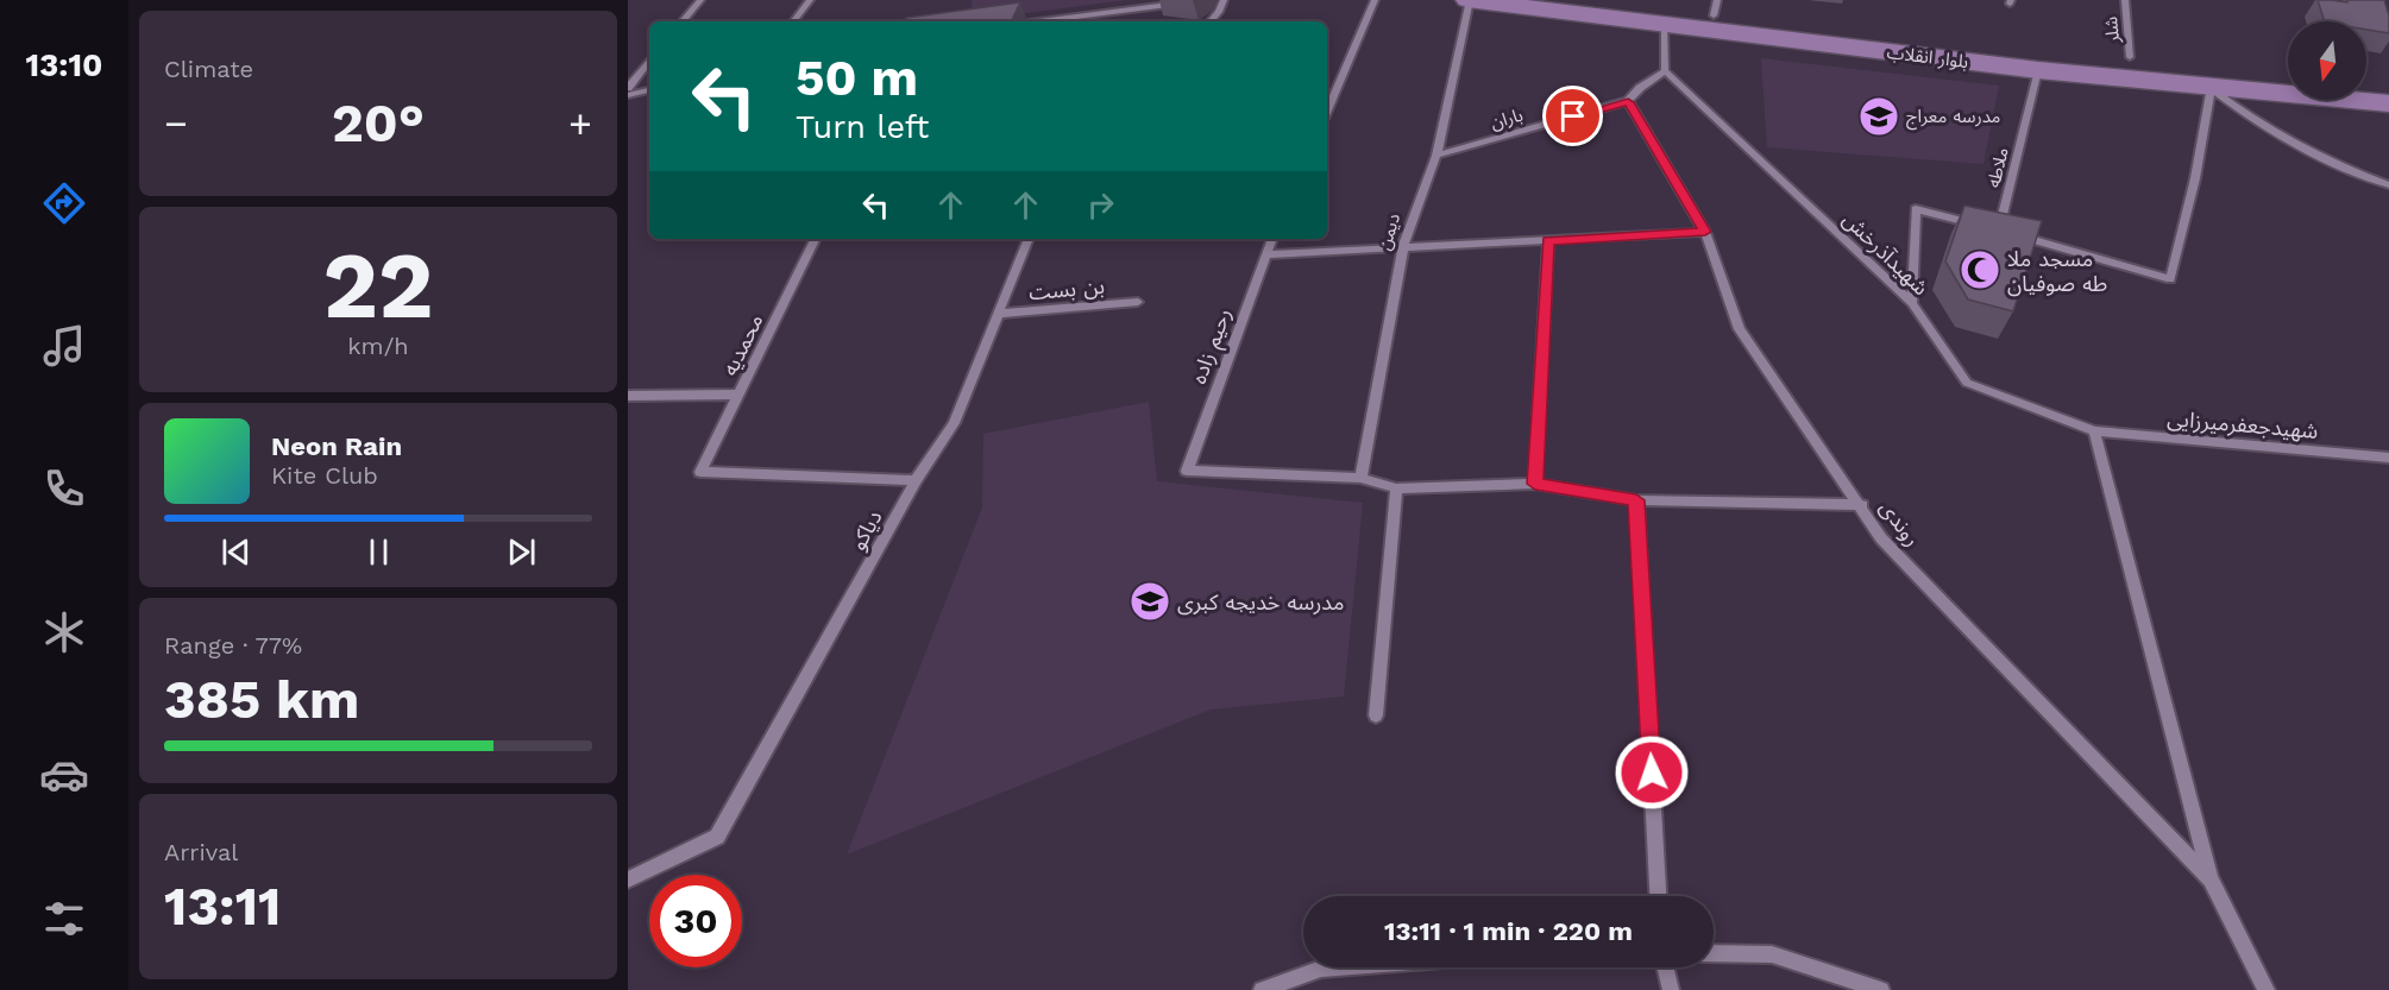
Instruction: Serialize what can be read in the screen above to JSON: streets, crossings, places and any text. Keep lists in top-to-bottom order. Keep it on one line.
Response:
{"streets":{"main road":["بلوار انقلاب"],"street":["شلر","باران","ملاطه","دیمن","شهیدآذرخش","بن بست","محمدیه","رحیم زاده","شهیدجعفرمیرزایی","روندی","دیاکو"]},"crossings":[["شلر","بلوار انقلاب"],["بلوار انقلاب","ملاطه"],["بلوار انقلاب","دیمن"],["باران","دیمن"],["باران","روندی"],["دیمن","رحیم زاده"],["شهیدآذرخش","شهیدجعفرمیرزایی"],["بن بست","دیاکو"],["محمدیه","دیاکو"]],"places":{"school or university":["مدرسه معراج","مدرسه خدیجه کبری"],"mosque":["مسجد ملا طه صوفیان"]},"north":"bottom","page":{"tabs":"13:10","tile":["Climate",["22","km/h"],["Range · 77%","385 km"],["Arrival","13:11"]],"turn":["50 m","Turn left"],"heat":["−","20°","+"],"song":["Neon Rain","Kite Club"],"limit":"30","trip":"13:11 · 1 min · 220 m"}}
